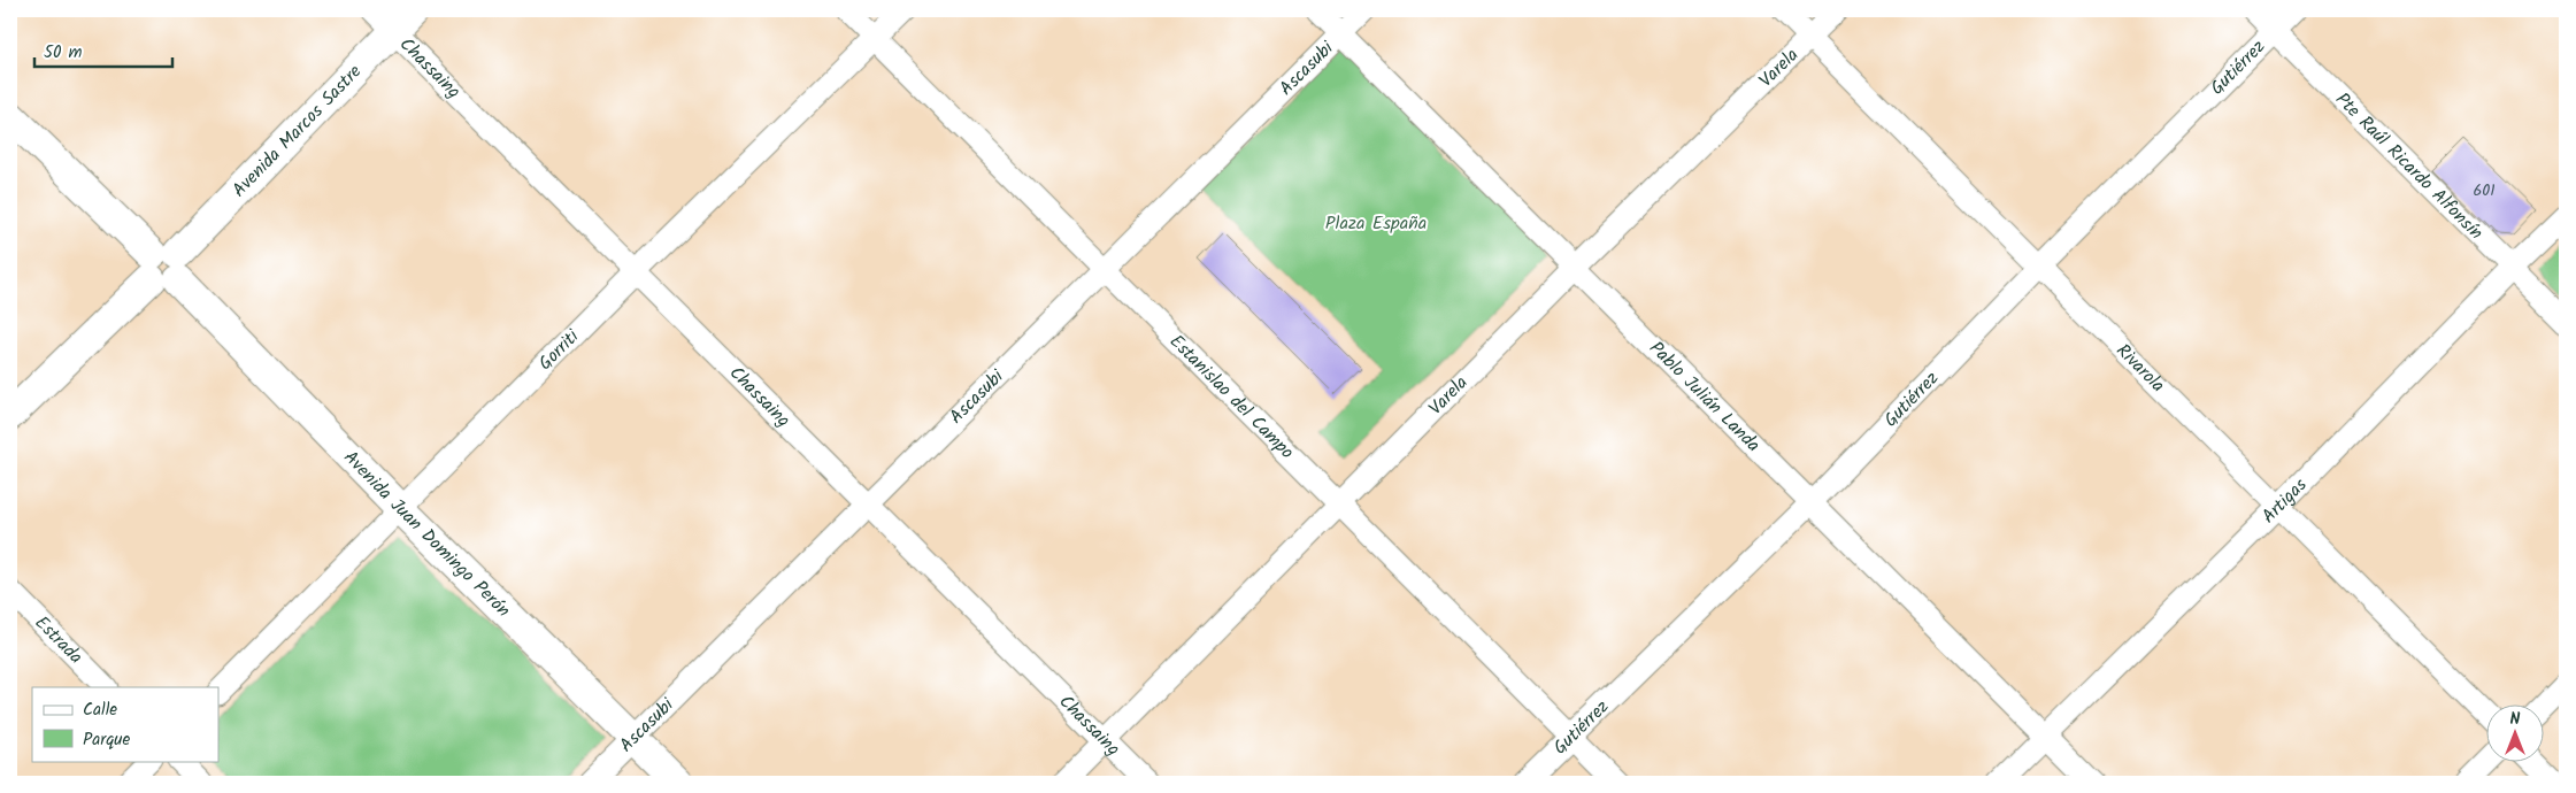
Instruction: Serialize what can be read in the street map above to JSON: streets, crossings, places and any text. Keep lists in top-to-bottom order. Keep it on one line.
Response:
{"streets":{"main road":["Avenida Marcos Sastre","Avenida Juan Domingo Perón"],"street":["Gutiérrez","Chassaing","Ascasubi","Varela","Pte Raúl Ricardo Alfonsín","Gorriti","Rivarola","Pablo Julián Landa","Estanislao del Campo","Artigas","Estrada"]},"crossings":[["Gutiérrez","Pte Raúl Ricardo Alfonsín"],["Gutiérrez","Rivarola"],["Gutiérrez","Pablo Julián Landa"],["Gutiérrez","Estanislao del Campo"],["Chassaing","Ascasubi"],["Chassaing","Varela"],["Chassaing","Avenida Marcos Sastre"],["Chassaing","Gorriti"],["Ascasubi","Pablo Julián Landa"],["Ascasubi","Estanislao del Campo"],["Ascasubi","Avenida Juan Domingo Perón"],["Varela","Rivarola"],["Varela","Pablo Julián Landa"],["Varela","Estanislao del Campo"],["Avenida Marcos Sastre","Avenida Juan Domingo Perón"],["Pte Raúl Ricardo Alfonsín","Artigas"],["Gorriti","Estanislao del Campo"],["Gorriti","Avenida Juan Domingo Perón"],["Rivarola","Artigas"],["Pablo Julián Landa","Artigas"]],"parks":["Plaza España"],"house_numbers":["601"],"legend":["Calle","Parque"],"scale_bar":"50 m","north":"top"}
